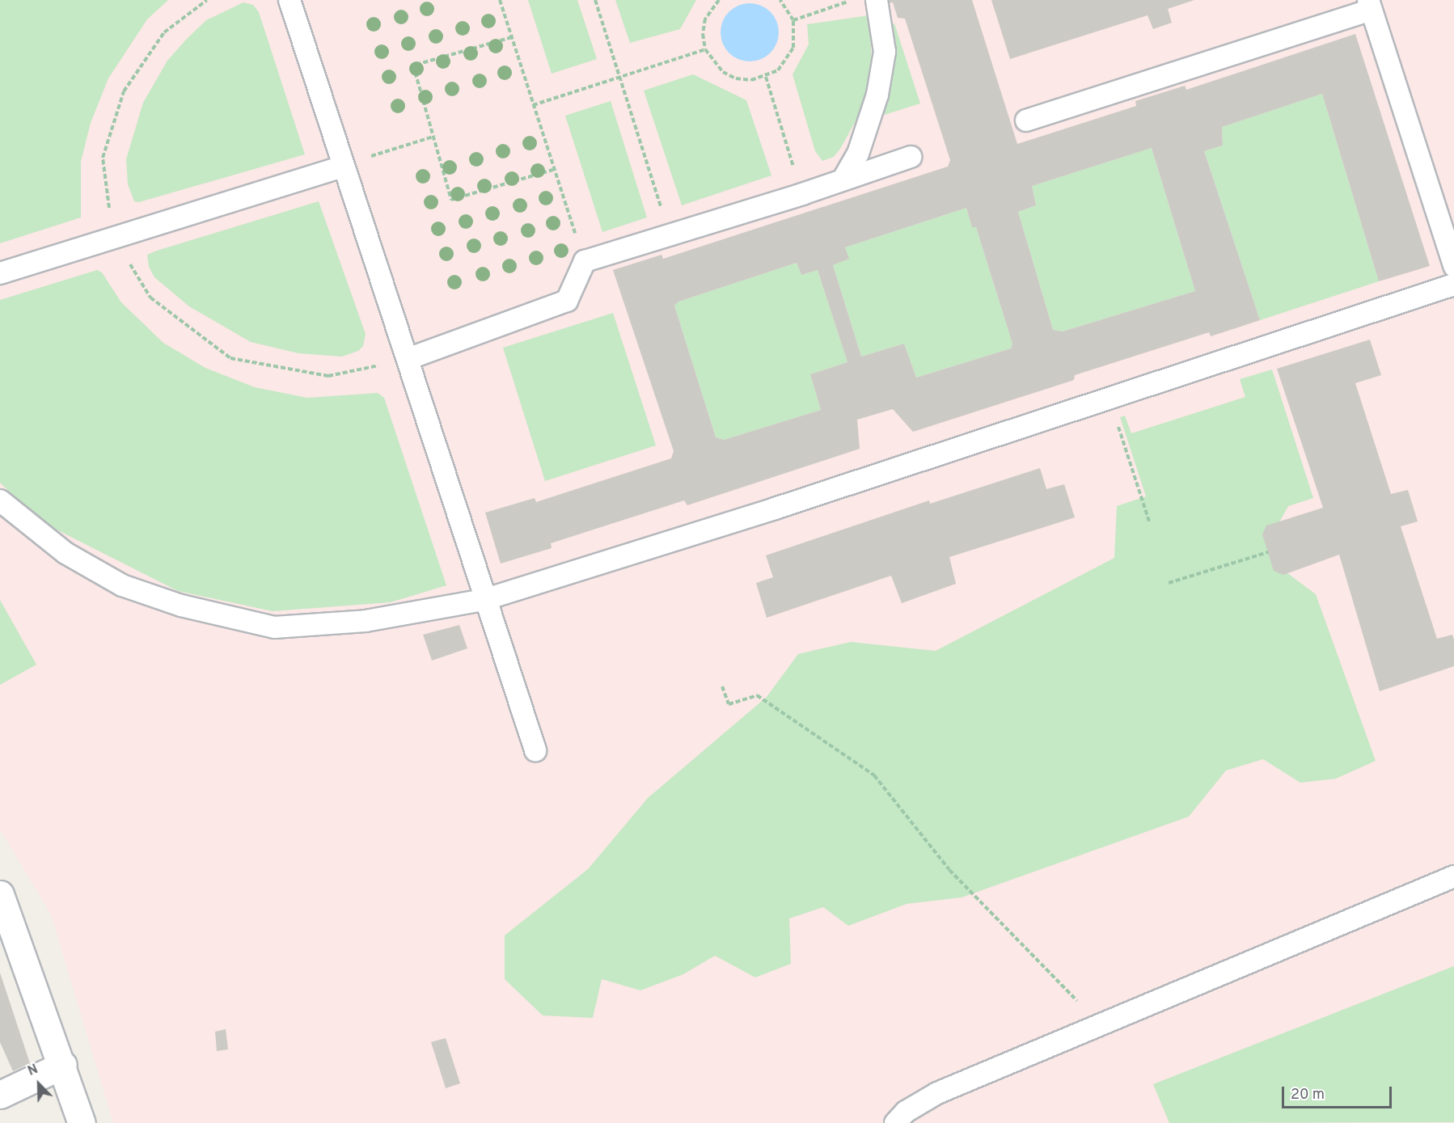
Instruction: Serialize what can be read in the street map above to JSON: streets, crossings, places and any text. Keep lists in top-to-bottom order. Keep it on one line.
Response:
{"scale_bar":"20 m","north":"top left"}
